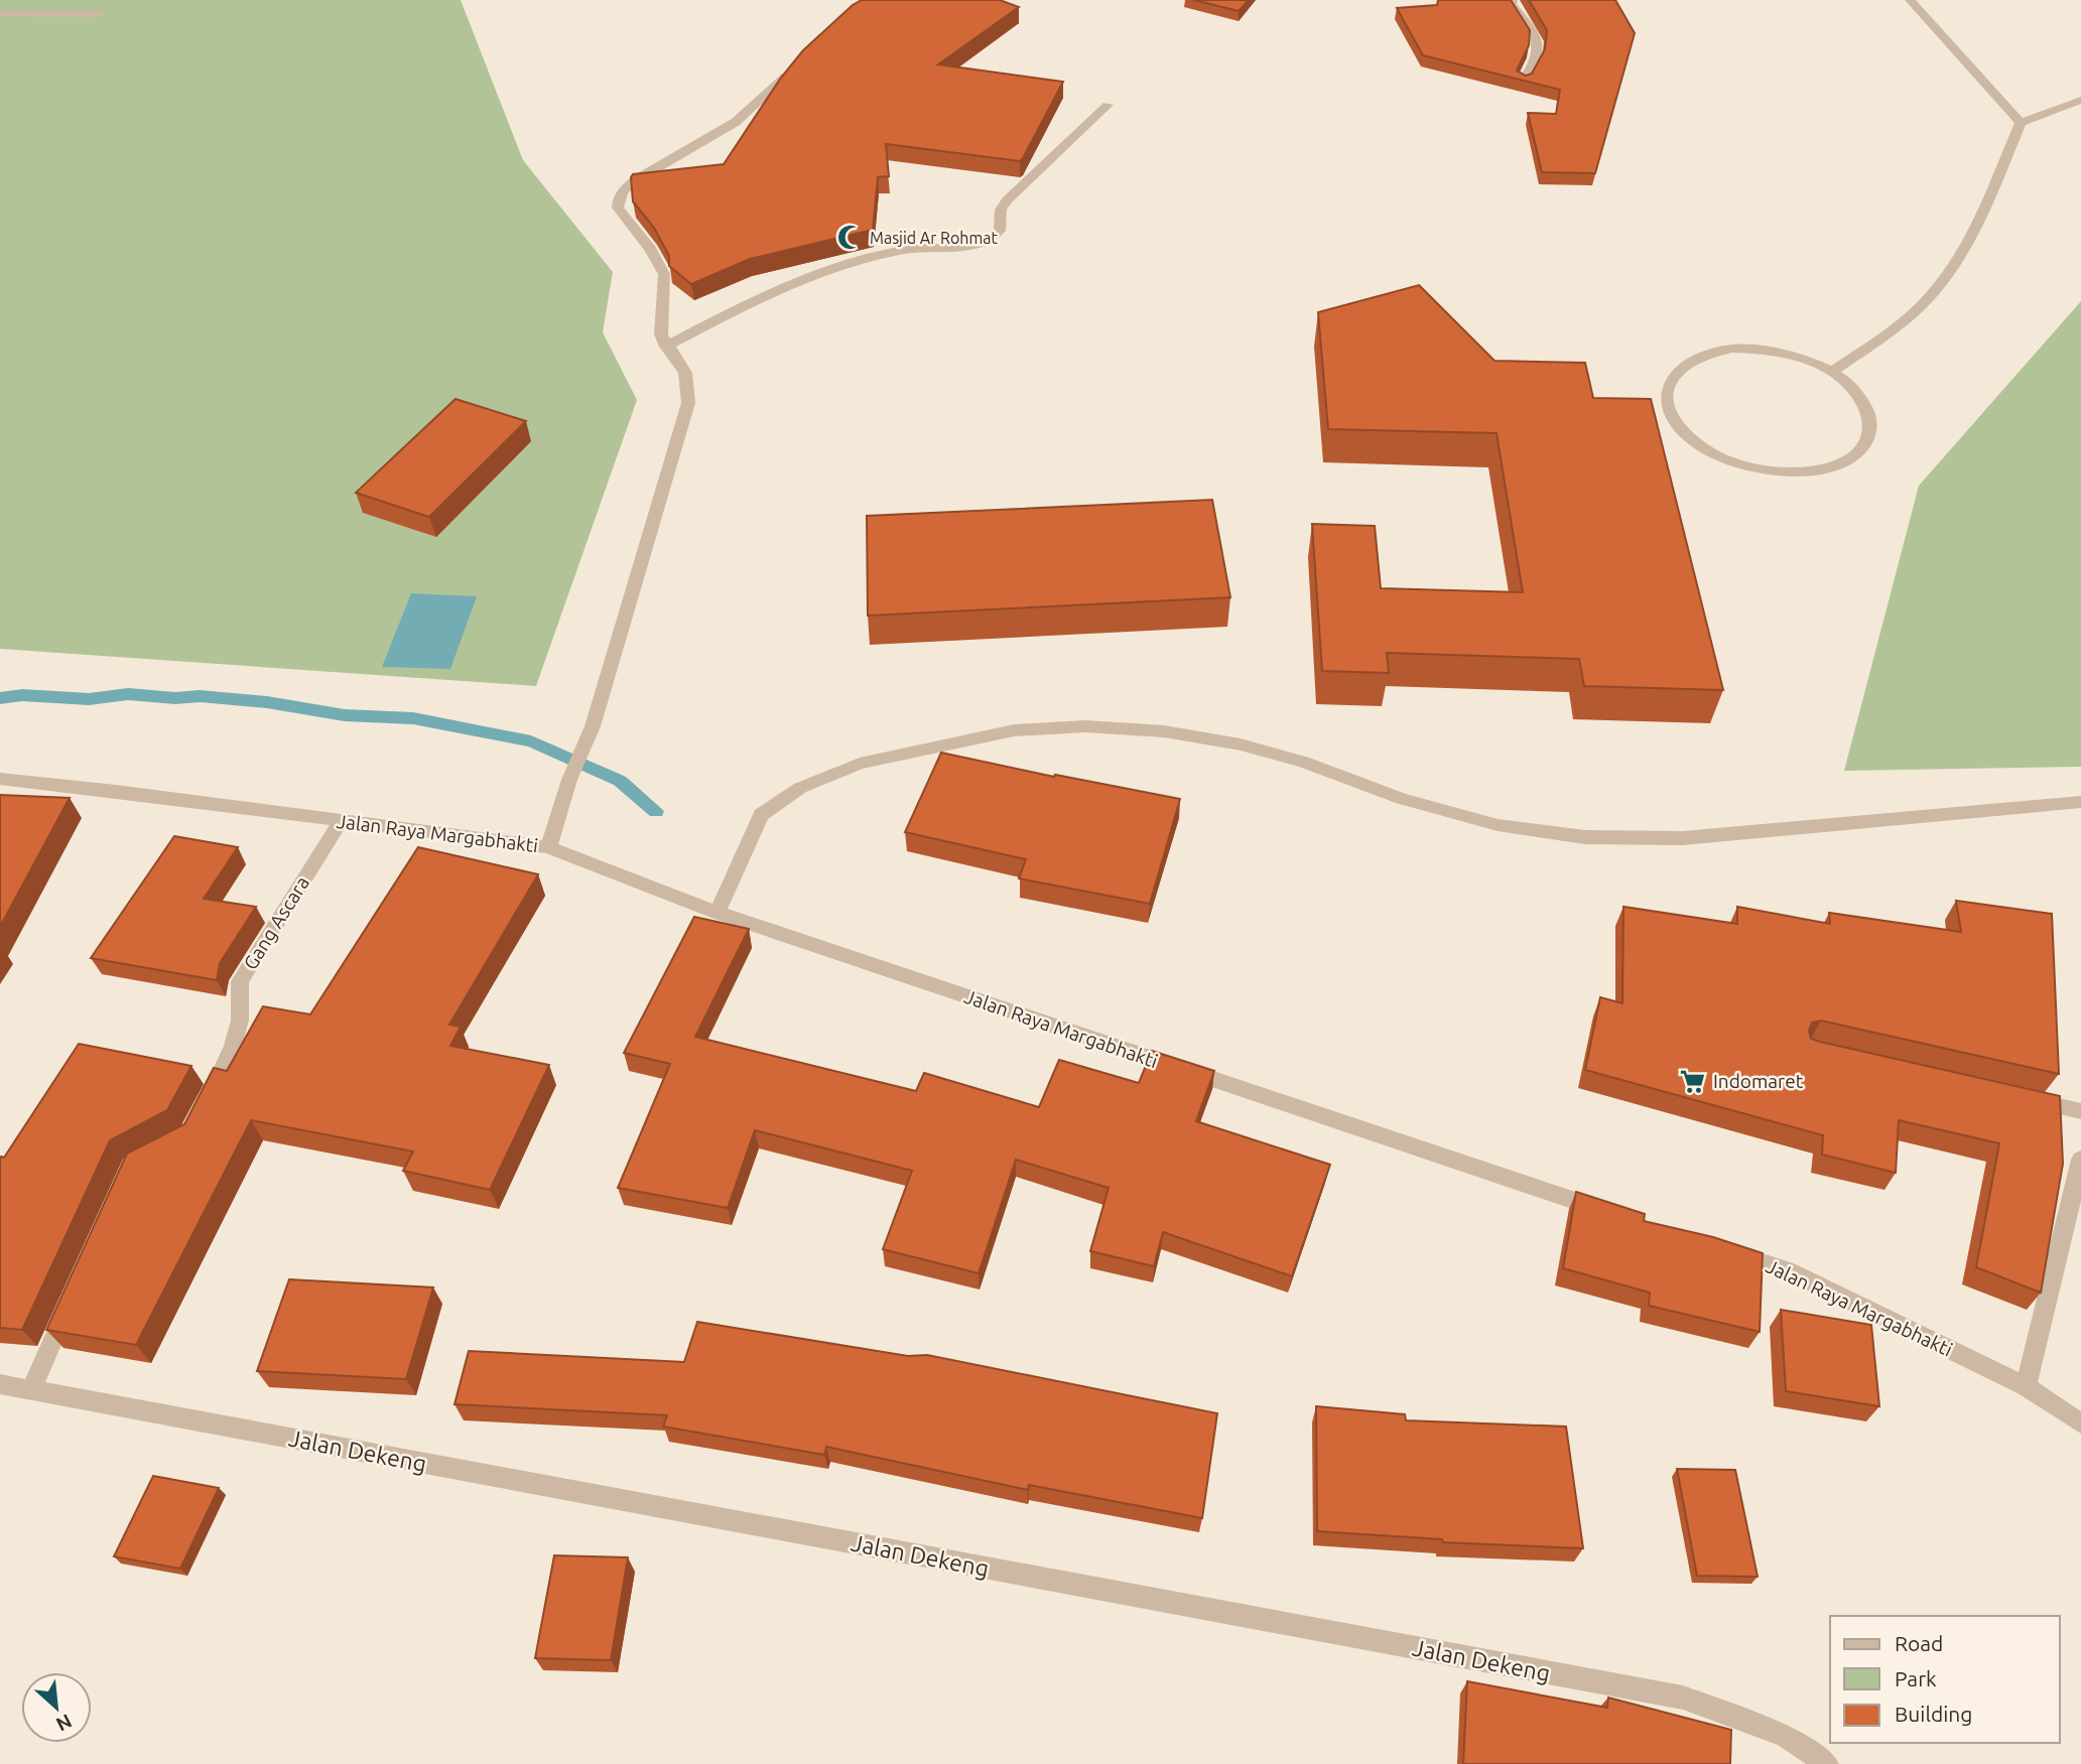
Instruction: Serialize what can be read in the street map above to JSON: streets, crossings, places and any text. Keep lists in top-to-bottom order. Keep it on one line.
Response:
{"streets":{"street":["Jalan Raya Margabhakti","Gang Ascara","Jalan Dekeng"]},"crossings":[["Jalan Raya Margabhakti","Gang Ascara"]],"places":{"mosque":["Masjid Ar Rohmat"],"supermarket":["Indomaret"]},"legend":["Road","Park","Building"],"north":"bottom right"}
